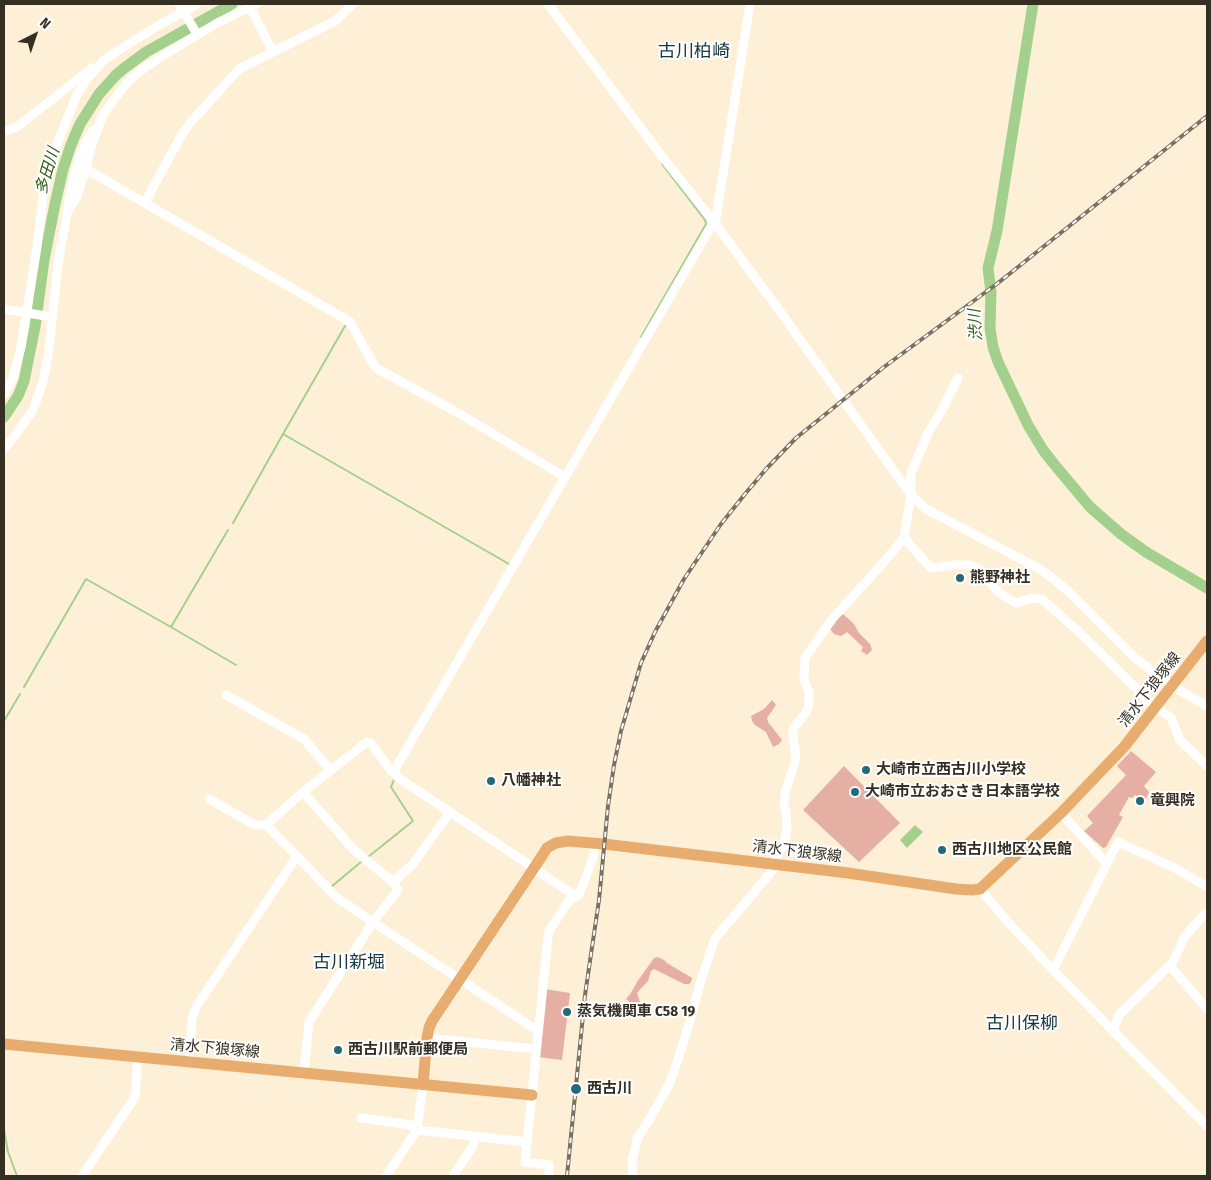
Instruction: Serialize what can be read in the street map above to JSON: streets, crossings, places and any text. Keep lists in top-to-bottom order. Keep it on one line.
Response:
{"streets":{"main road":["清水下狼塚線"]},"districts":["古川柏崎","古川新堀","古川保柳"],"water":["多田川","渋川"],"places":["熊野神社","大崎市立西古川小学校","八幡神社","大崎市立おおさき日本語学校","竜興院","西古川地区公民館","蒸気機関車 C58 19","西古川駅前郵便局","西古川"],"north":"top right"}
